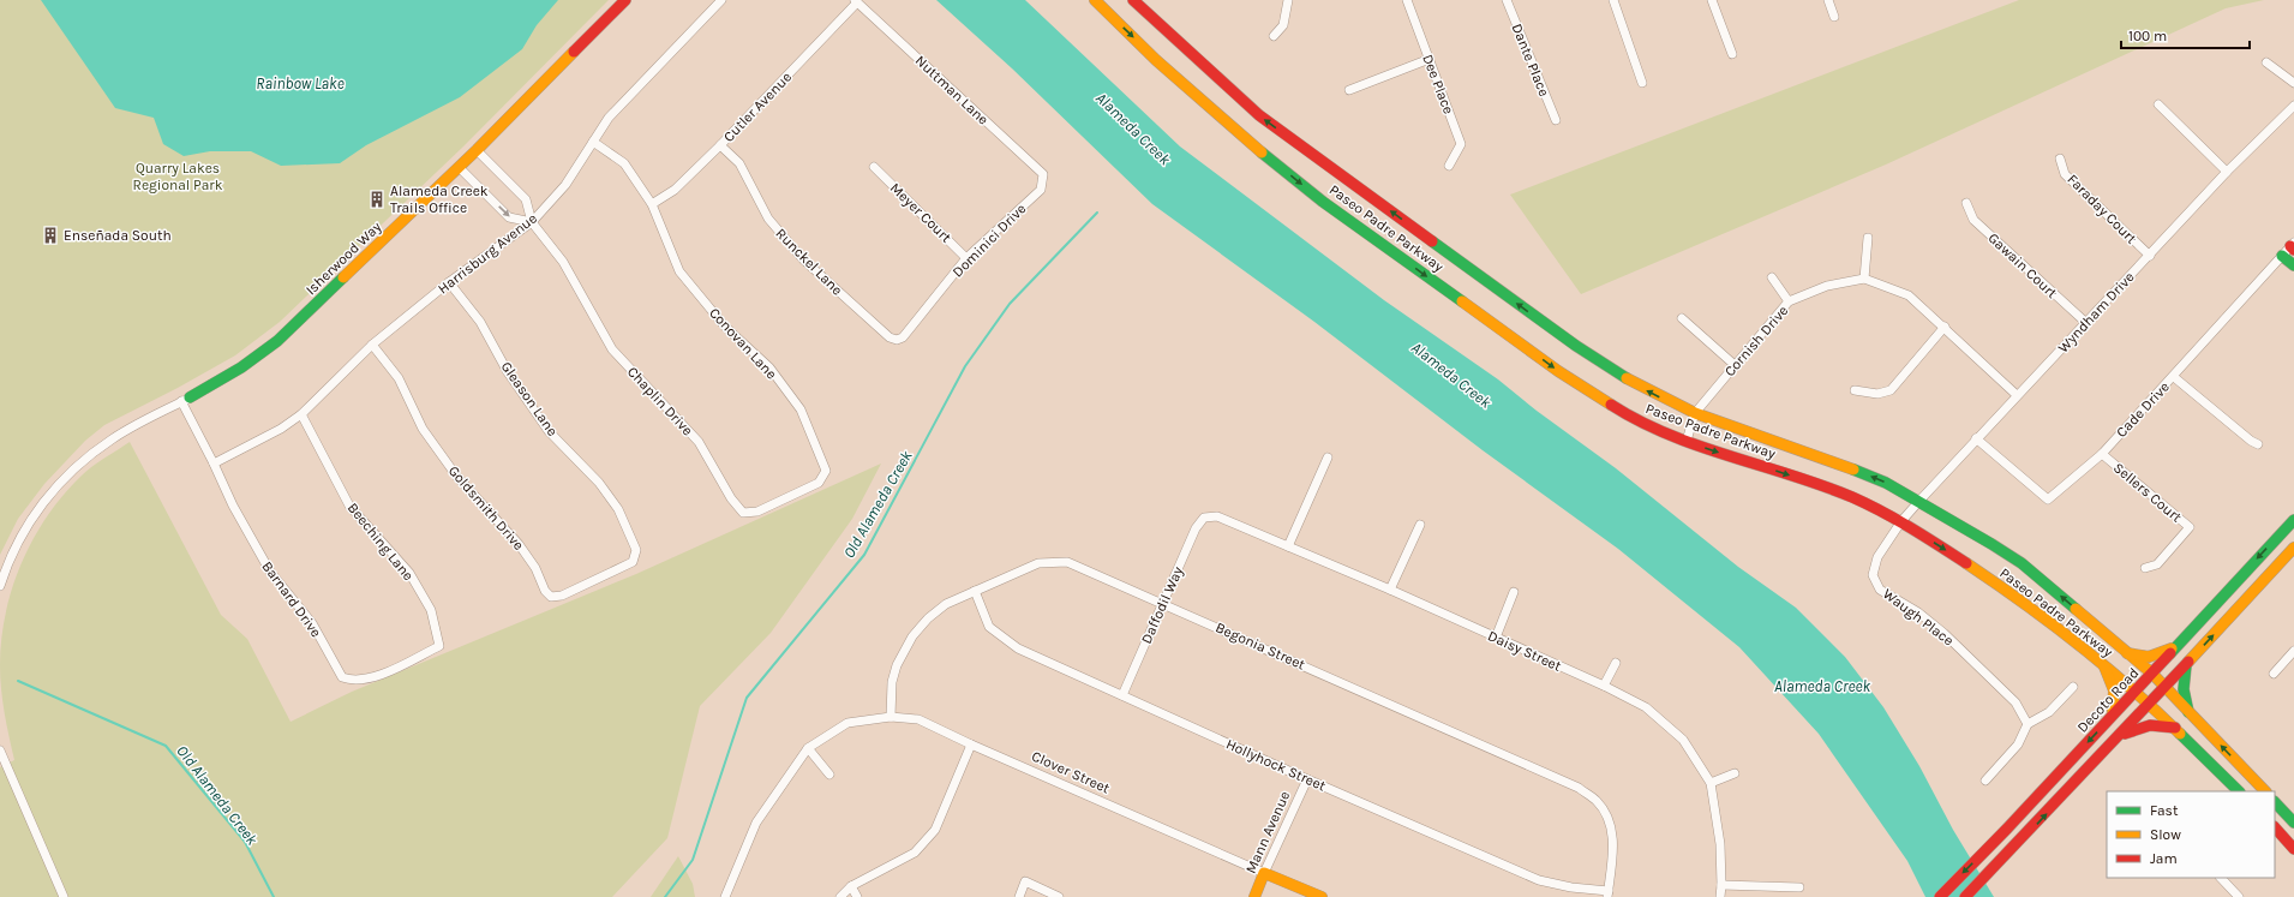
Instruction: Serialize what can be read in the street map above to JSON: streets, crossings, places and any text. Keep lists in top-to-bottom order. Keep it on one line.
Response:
{"streets":{"main road":["Paseo Padre Parkway","Isherwood Way","Decoto Road","Clover Street","Mann Avenue"],"street":["Dante Place","Dee Place","Nuttman Lane","Cutler Avenue","Faraday Court","Meyer Court","Dominici Drive","Harrisburg Avenue","Runckel Lane","Gawain Court","Wyndham Drive","Cornish Drive","Conovan Lane","Gleason Lane","Chaplin Drive","Cade Drive","Sellers Court","Goldsmith Drive","Beeching Lane","Barnard Drive","Daffodil Way","Waugh Place","Begonia Street","Daisy Street","Hollyhock Street"]},"crossings":[["Nuttman Lane","Cutler Avenue"],["Nuttman Lane","Dominici Drive"],["Cutler Avenue","Runckel Lane"],["Cutler Avenue","Conovan Lane"],["Faraday Court","Wyndham Drive"],["Meyer Court","Dominici Drive"],["Paseo Padre Parkway","Wyndham Drive"],["Paseo Padre Parkway","Cornish Drive"],["Paseo Padre Parkway","Waugh Place"],["Paseo Padre Parkway","Decoto Road"],["Dominici Drive","Runckel Lane"],["Harrisburg Avenue","Conovan Lane"],["Harrisburg Avenue","Gleason Lane"],["Harrisburg Avenue","Chaplin Drive"],["Harrisburg Avenue","Goldsmith Drive"],["Harrisburg Avenue","Beeching Lane"],["Harrisburg Avenue","Barnard Drive"],["Isherwood Way","Chaplin Drive"],["Isherwood Way","Barnard Drive"],["Gawain Court","Wyndham Drive"],["Wyndham Drive","Cade Drive"],["Wyndham Drive","Waugh Place"],["Conovan Lane","Chaplin Drive"],["Gleason Lane","Goldsmith Drive"],["Cade Drive","Sellers Court"],["Beeching Lane","Barnard Drive"],["Daffodil Way","Begonia Street"],["Daffodil Way","Daisy Street"],["Daffodil Way","Hollyhock Street"],["Begonia Street","Hollyhock Street"],["Begonia Street","Clover Street"],["Hollyhock Street","Mann Avenue"],["Clover Street","Mann Avenue"]],"water":["Rainbow Lake","Alameda Creek","Old Alameda Creek"],"parks":["Quarry Lakes Regional Park"],"places":{"building":["Alameda Creek Trails Office","Enseñada South"]},"legend":["Fast","Slow","Jam"],"scale_bar":"100 m"}
